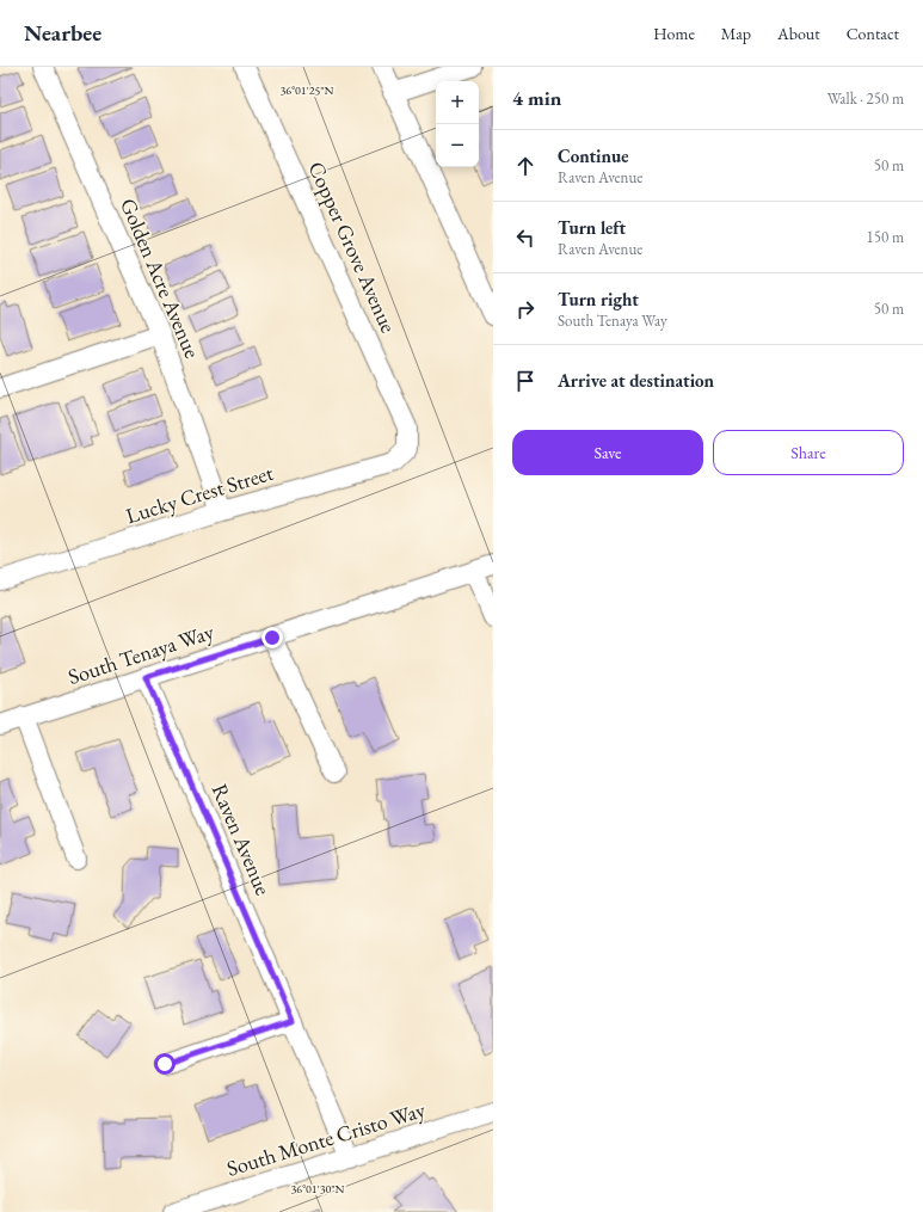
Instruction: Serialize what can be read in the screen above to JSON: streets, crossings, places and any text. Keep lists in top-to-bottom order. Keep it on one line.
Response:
{"streets":{"street":["Copper Grove Avenue","Golden Acre Avenue","Lucky Crest Street","South Tenaya Way","Raven Avenue","South Monte Cristo Way"]},"crossings":[["Copper Grove Avenue","Lucky Crest Street"],["Golden Acre Avenue","Lucky Crest Street"],["South Tenaya Way","Raven Avenue"],["Raven Avenue","South Monte Cristo Way"]],"page":{"header":"Nearbee","nav":["Home","Map","About","Contact"],"heading":["4 min","Walk · 250 m"],"map_buttons":["+","−"],"list":[["Continue","Raven Avenue","50 m"],["Turn left","Raven Avenue","150 m"],["Turn right","South Tenaya Way","50 m"],"Arrive at destination"],"buttons":["Save","Share"]},"coordinates":["36°01'25\"N","36°01'30\"N"]}
